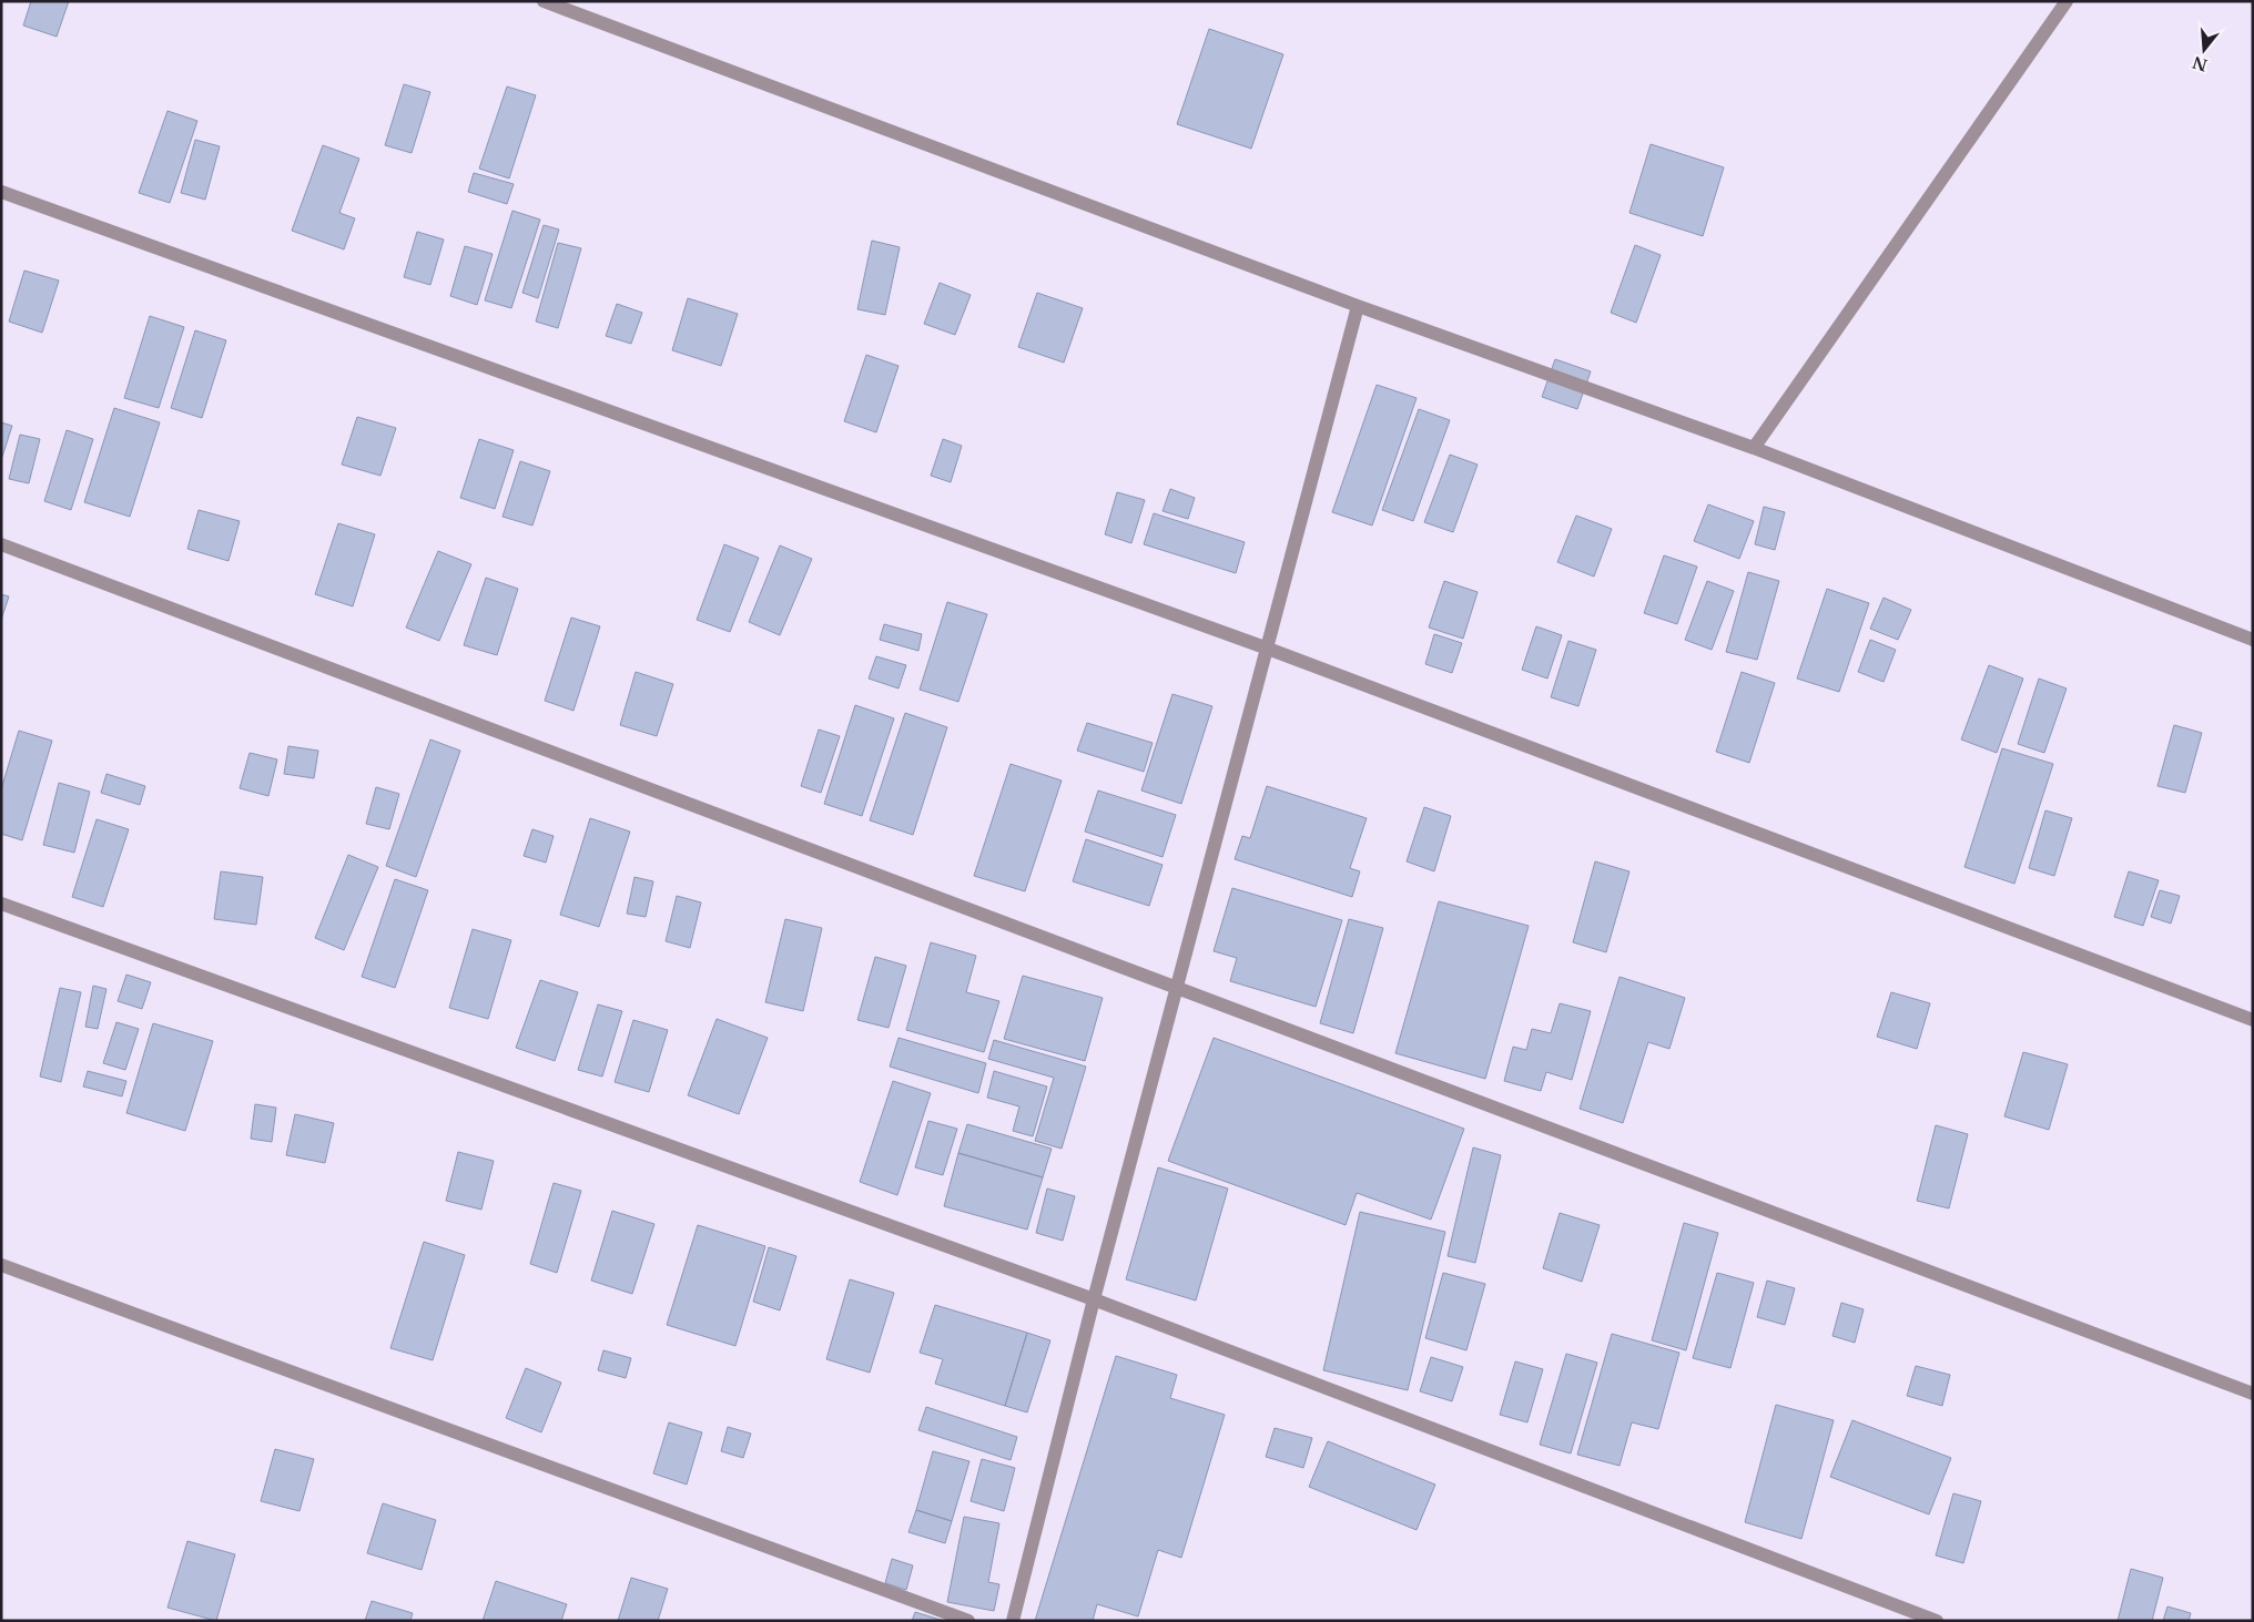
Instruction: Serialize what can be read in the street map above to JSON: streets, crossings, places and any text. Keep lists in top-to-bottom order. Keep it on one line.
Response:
{"north":"bottom"}
